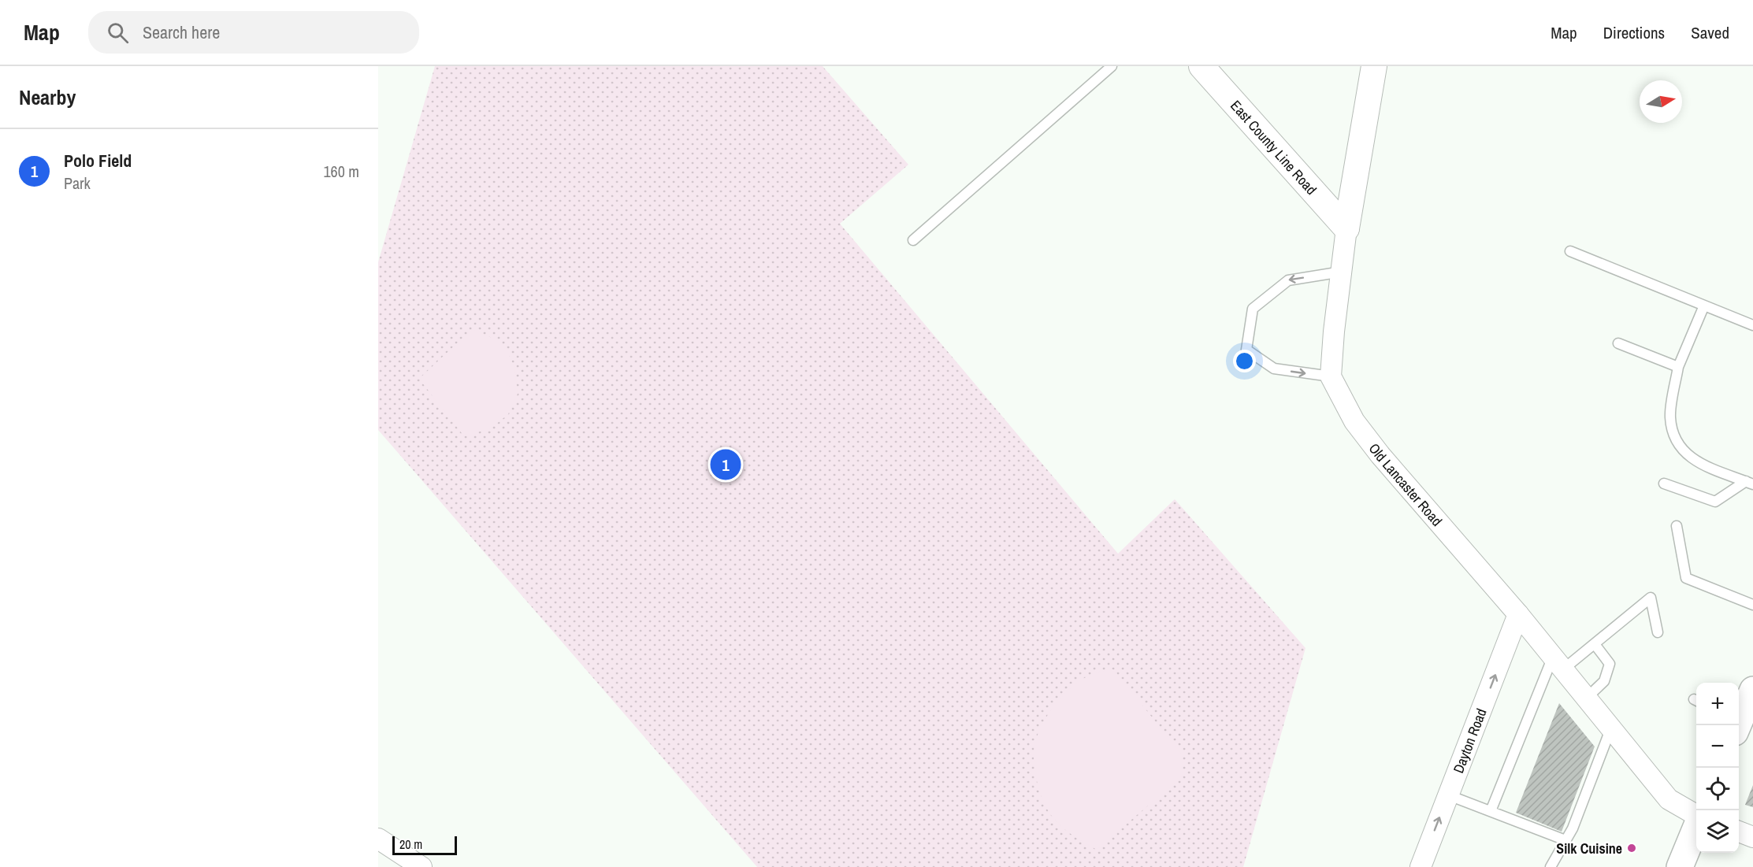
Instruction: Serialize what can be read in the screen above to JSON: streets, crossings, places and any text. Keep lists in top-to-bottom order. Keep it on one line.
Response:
{"streets":{"street":["East County Line Road","Old Lancaster Road","Dayton Road"]},"crossings":[["Old Lancaster Road","Dayton Road"]],"one_way":["Dayton Road"],"places":["Silk Cuisine"],"scale_bar":"20 m","north":"right","page":{"header":"Map","search":"Search here","nav":["Map","Directions","Saved"],"heading":"Nearby","list":[{"mark":"1","name":"Polo Field","note":"Park","value":"160 m"}],"pins":"1","map_buttons":["+","−"],"scale":"20 m"}}
